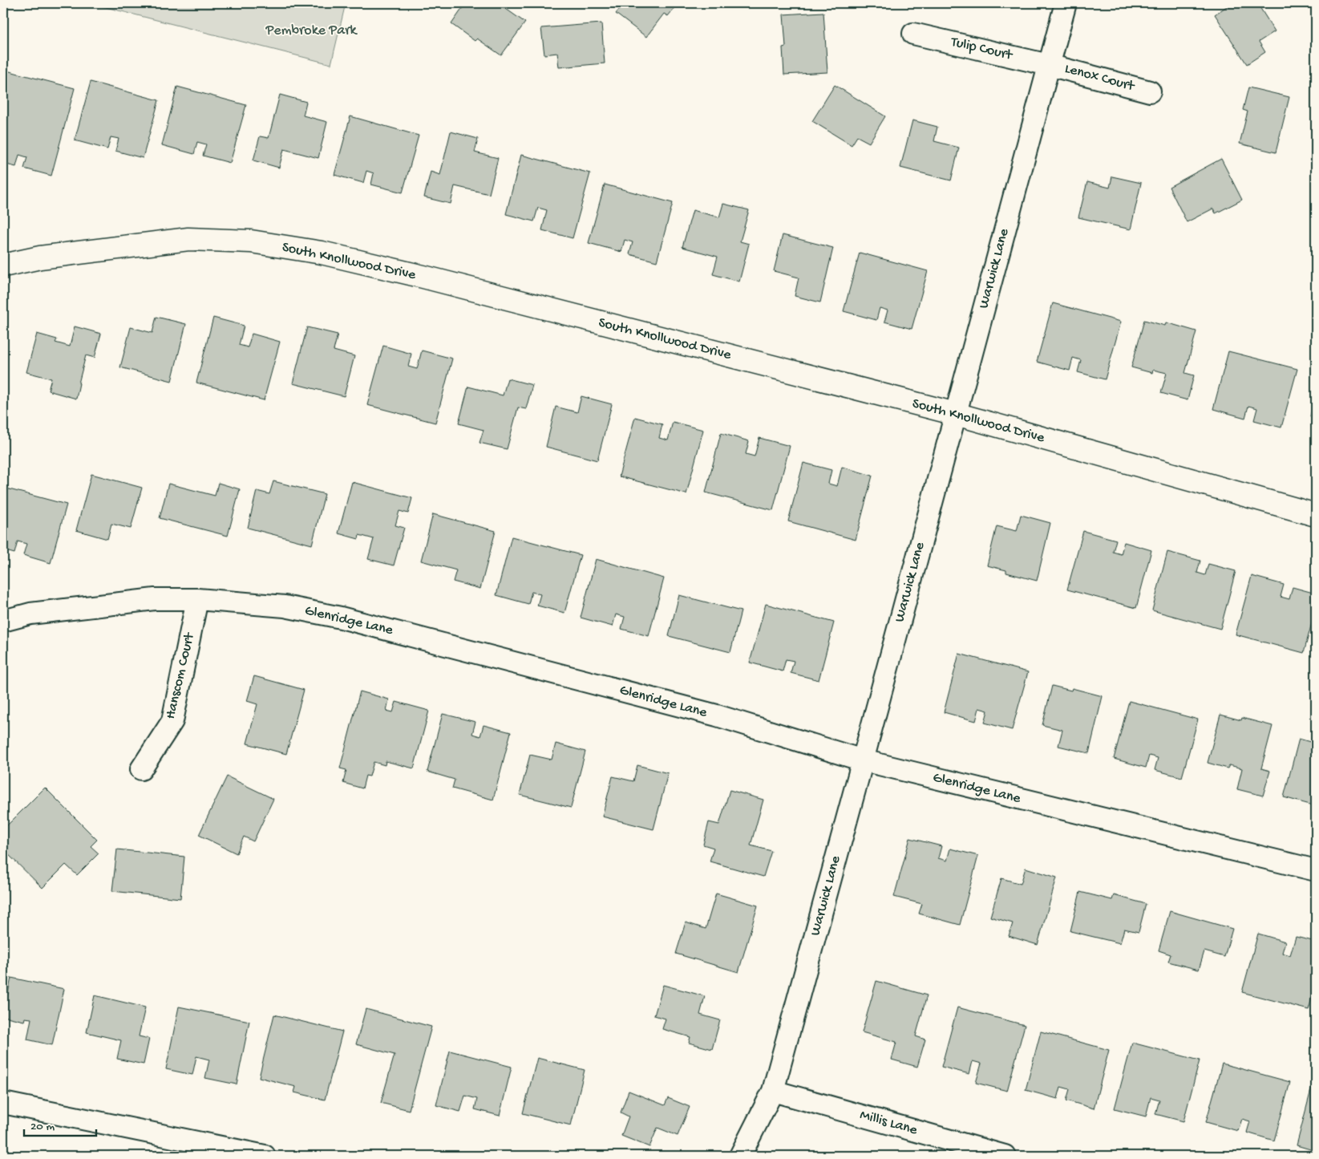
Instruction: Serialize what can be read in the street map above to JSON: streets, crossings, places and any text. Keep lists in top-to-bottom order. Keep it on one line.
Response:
{"streets":{"street":["Tulip Court","Lenox Court","South Knollwood Drive","Warwick Lane","Glenridge Lane","Hanscom Court","Millis Lane"]},"crossings":[["Tulip Court","Lenox Court"],["Tulip Court","Warwick Lane"],["Lenox Court","Warwick Lane"],["South Knollwood Drive","Warwick Lane"],["Warwick Lane","Glenridge Lane"],["Warwick Lane","Millis Lane"],["Glenridge Lane","Hanscom Court"]],"parks":["Pembroke Park"],"scale_bar":"20 m"}
